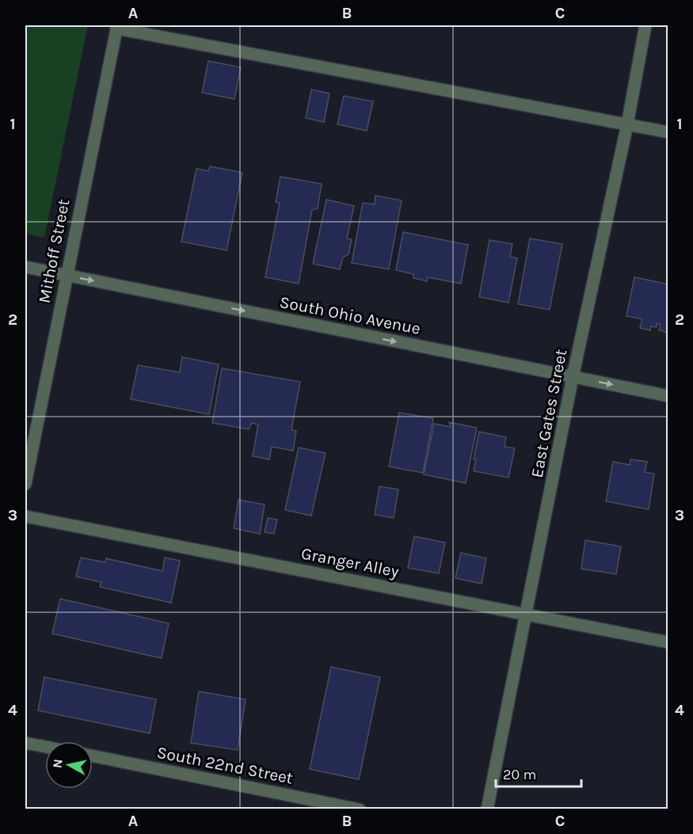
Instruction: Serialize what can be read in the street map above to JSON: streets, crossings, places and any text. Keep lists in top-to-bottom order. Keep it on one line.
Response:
{"streets":{"street":["Mithoff Street","South Ohio Avenue","East Gates Street","Granger Alley","South 22nd Street"]},"crossings":[["Mithoff Street","South Ohio Avenue"],["South Ohio Avenue","East Gates Street"],["East Gates Street","Granger Alley"]],"one_way":["South Ohio Avenue"],"scale_bar":"20 m","north":"left","grid":{"columns":["A","B","C"],"rows":["1","2","3","4"]}}
